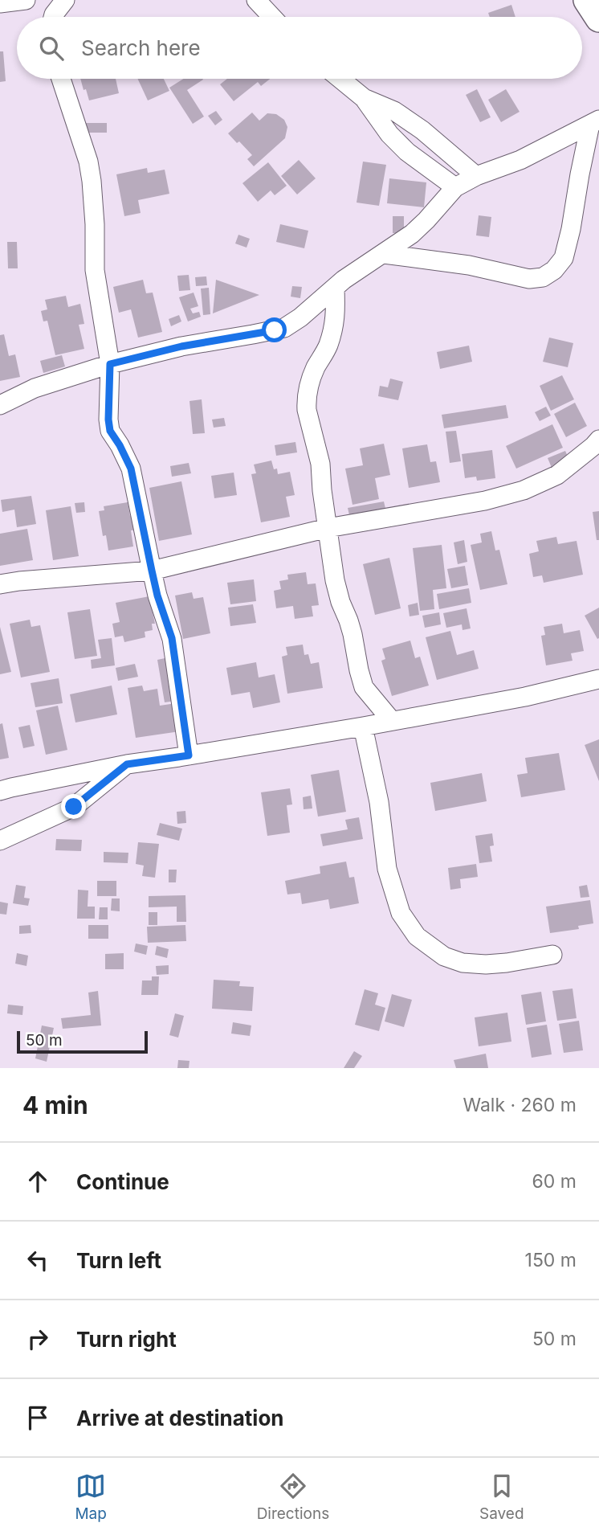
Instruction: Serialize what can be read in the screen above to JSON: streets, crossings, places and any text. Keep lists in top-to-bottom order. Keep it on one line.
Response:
{"scale_bar":"50 m","page":{"search":"Search here","scale":"50 m","heading":["4 min","Walk · 260 m"],"list":[["Continue","60 m"],["Turn left","150 m"],["Turn right","50 m"],"Arrive at destination"],"nav":["Map","Directions","Saved"]}}
